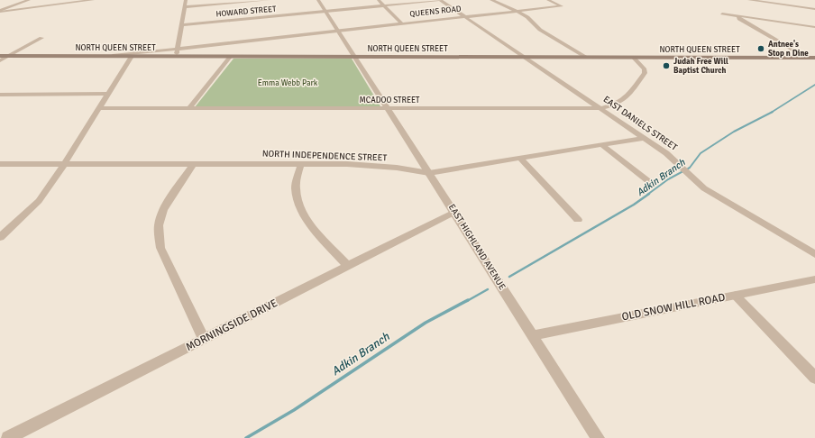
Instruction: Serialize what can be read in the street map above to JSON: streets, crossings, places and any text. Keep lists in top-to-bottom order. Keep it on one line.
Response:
{"streets":{"main road":["NORTH QUEEN STREET"],"street":["HOWARD STREET","QUEENS ROAD","MCADOO STREET","EAST DANIELS STREET","NORTH INDEPENDENCE STREET","EAST HIGHLAND AVENUE","OLD SNOW HILL ROAD","MORNINGSIDE DRIVE"]},"crossings":[["HOWARD STREET","EAST DANIELS STREET"],["HOWARD STREET","EAST HIGHLAND AVENUE"],["QUEENS ROAD","NORTH QUEEN STREET"],["QUEENS ROAD","EAST DANIELS STREET"],["QUEENS ROAD","EAST HIGHLAND AVENUE"],["NORTH QUEEN STREET","MCADOO STREET"],["NORTH QUEEN STREET","EAST DANIELS STREET"],["NORTH QUEEN STREET","EAST HIGHLAND AVENUE"],["MCADOO STREET","EAST DANIELS STREET"],["MCADOO STREET","EAST HIGHLAND AVENUE"],["EAST DANIELS STREET","NORTH INDEPENDENCE STREET"],["NORTH INDEPENDENCE STREET","EAST HIGHLAND AVENUE"],["EAST HIGHLAND AVENUE","OLD SNOW HILL ROAD"],["EAST HIGHLAND AVENUE","MORNINGSIDE DRIVE"]],"water":["Adkin Branch"],"parks":["Emma Webb Park"],"places":["Antnee's Stop n Dine","Judah Free Will Baptist Church"]}
